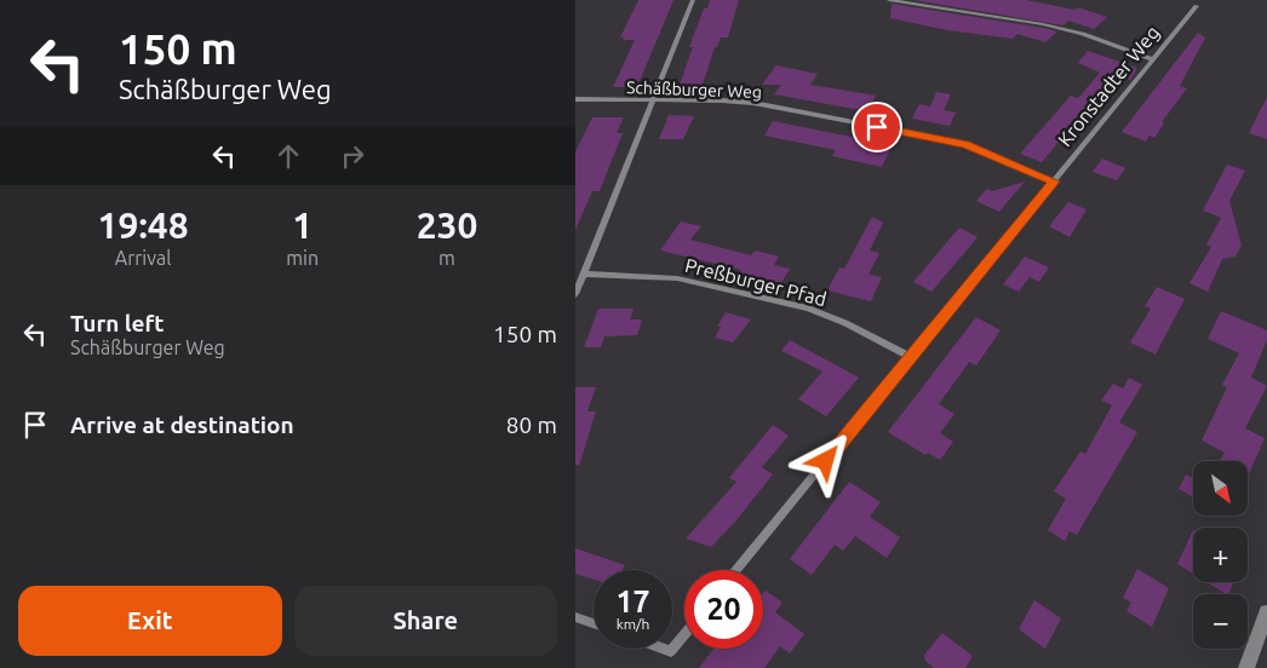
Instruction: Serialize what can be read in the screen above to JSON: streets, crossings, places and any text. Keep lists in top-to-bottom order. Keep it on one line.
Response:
{"streets":{"lane":["Kronstadter Weg","Schäßburger Weg","Preßburger Pfad"]},"crossings":[["Kronstadter Weg","Schäßburger Weg"],["Kronstadter Weg","Preßburger Pfad"]],"north":"bottom right","page":{"turn":["150 m","Schäßburger Weg"],"eta":["19:48","Arrival","1","min","230","m"],"list":[{"name":"Turn left","note":"Schäßburger Weg","value":"150 m"},{"name":"Arrive at destination","value":"80 m"}],"map_buttons":["+","−"],"speed":"17 km/h","limit":"20","buttons":["Exit","Share"]}}
